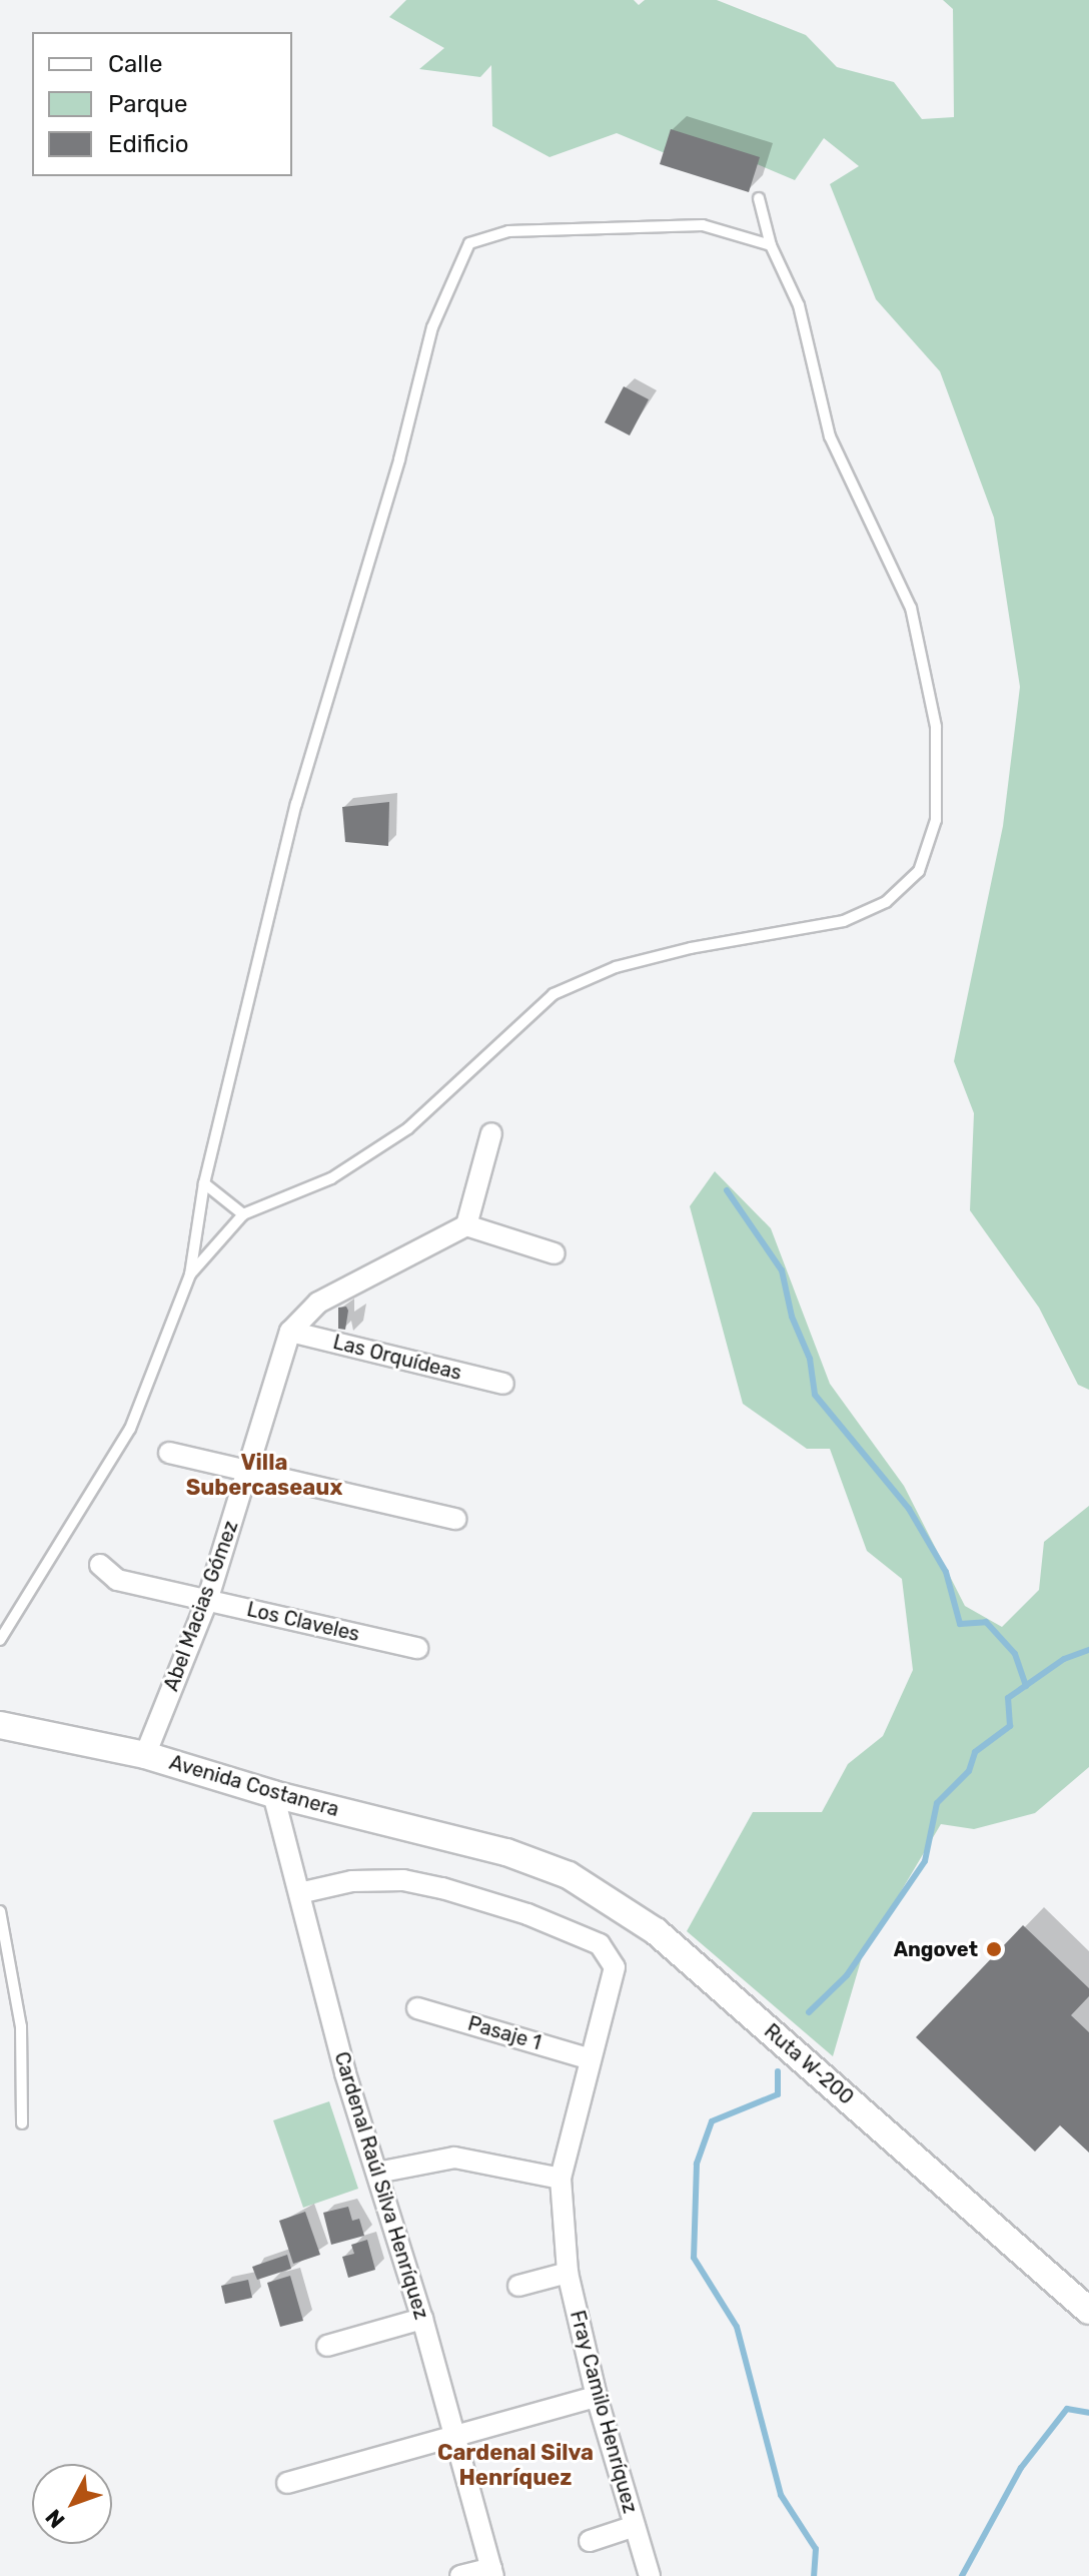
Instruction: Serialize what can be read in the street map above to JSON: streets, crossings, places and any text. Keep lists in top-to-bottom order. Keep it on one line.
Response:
{"streets":{"street":["Las Orquídeas","Abel Macias Gómez","Los Claveles","Avenida Costanera","Pasaje 1","Ruta W-200","Cardenal Raúl Silva Henríquez","Fray Camilo Henríquez"]},"crossings":[["Las Orquídeas","Abel Macias Gómez"],["Abel Macias Gómez","Los Claveles"],["Abel Macias Gómez","Avenida Costanera"],["Avenida Costanera","Ruta W-200"],["Avenida Costanera","Cardenal Raúl Silva Henríquez"],["Pasaje 1","Fray Camilo Henríquez"],["Cardenal Raúl Silva Henríquez","Fray Camilo Henríquez"]],"districts":["Villa Subercaseaux","Cardenal Silva Henríquez"],"places":["Angovet"],"legend":["Calle","Parque","Edificio"],"north":"bottom left"}
